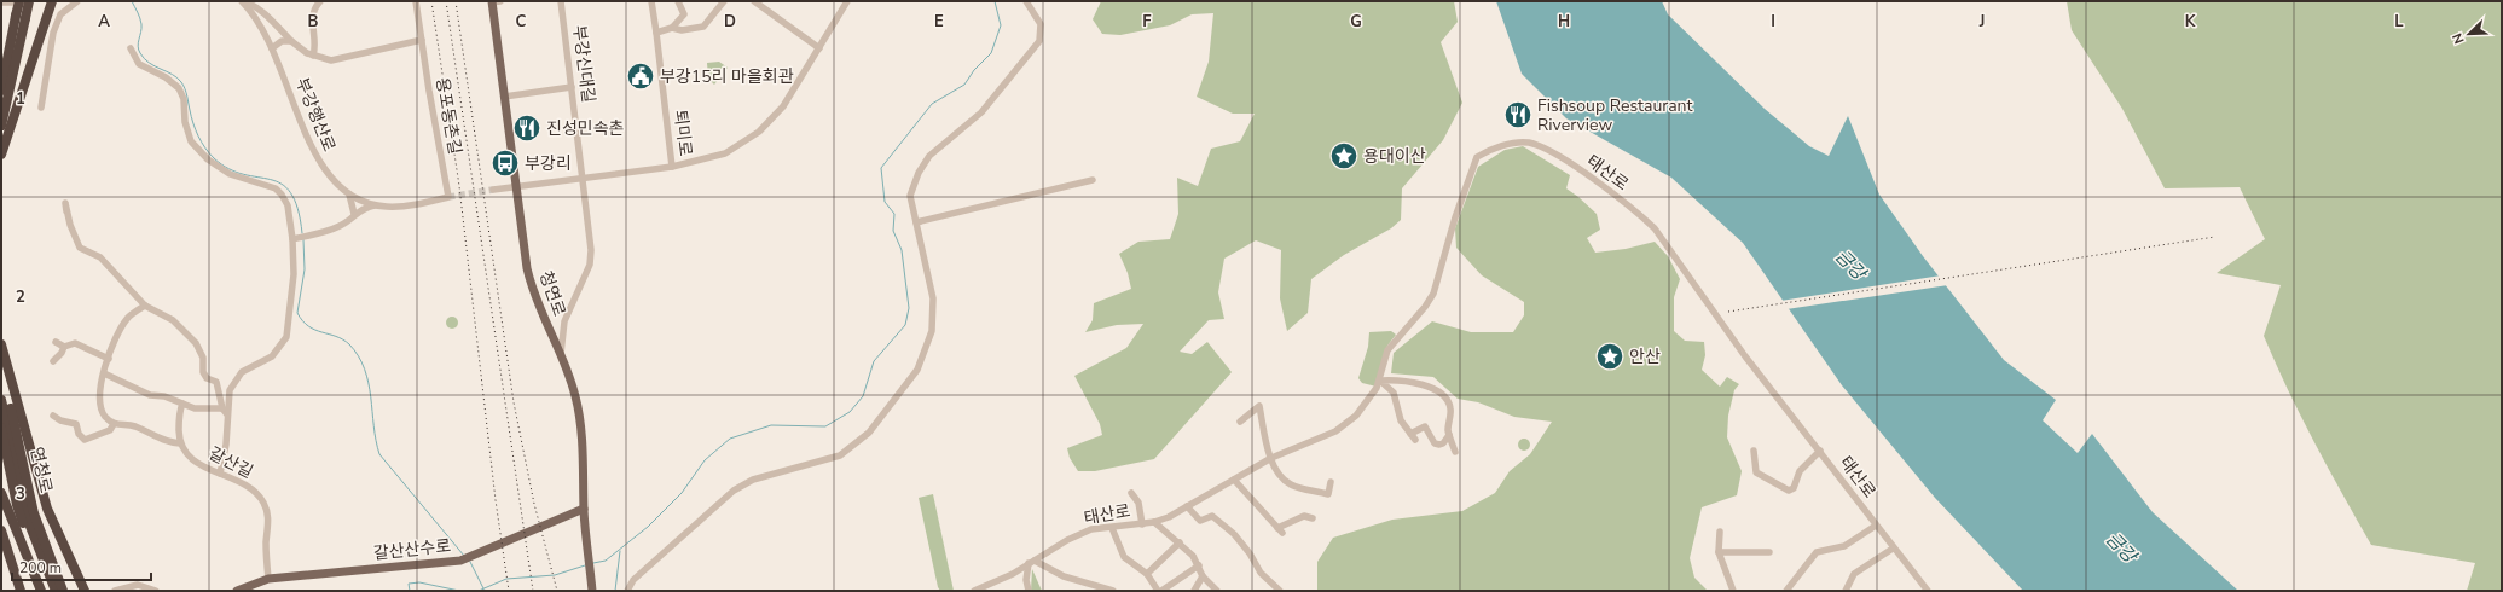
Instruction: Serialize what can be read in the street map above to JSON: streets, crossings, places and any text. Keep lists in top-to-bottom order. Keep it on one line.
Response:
{"streets":{"highway":["연청로"],"main road":["청연로","갈산산수로"],"street":["부강신대길","부강행산로","용포동촌길","퇴미로","태산로","갈산길"]},"crossings":[["부강신대길","청연로"],["부강행산로","용포동촌길"],["청연로","갈산산수로"],["갈산길","갈산산수로"]],"water":["금강"],"places":{"public building":["부강15리 마을회관"],"restaurant":["Fishsoup Restaurant Riverview","진성민속촌"],"place":["용대이산","안산"],"bus stop":["부강리"]},"scale_bar":"200 m","north":"bottom left","grid":{"columns":["A","B","C","D","E","F","G","H","I","J","K","L"],"rows":["1","2","3"]}}
